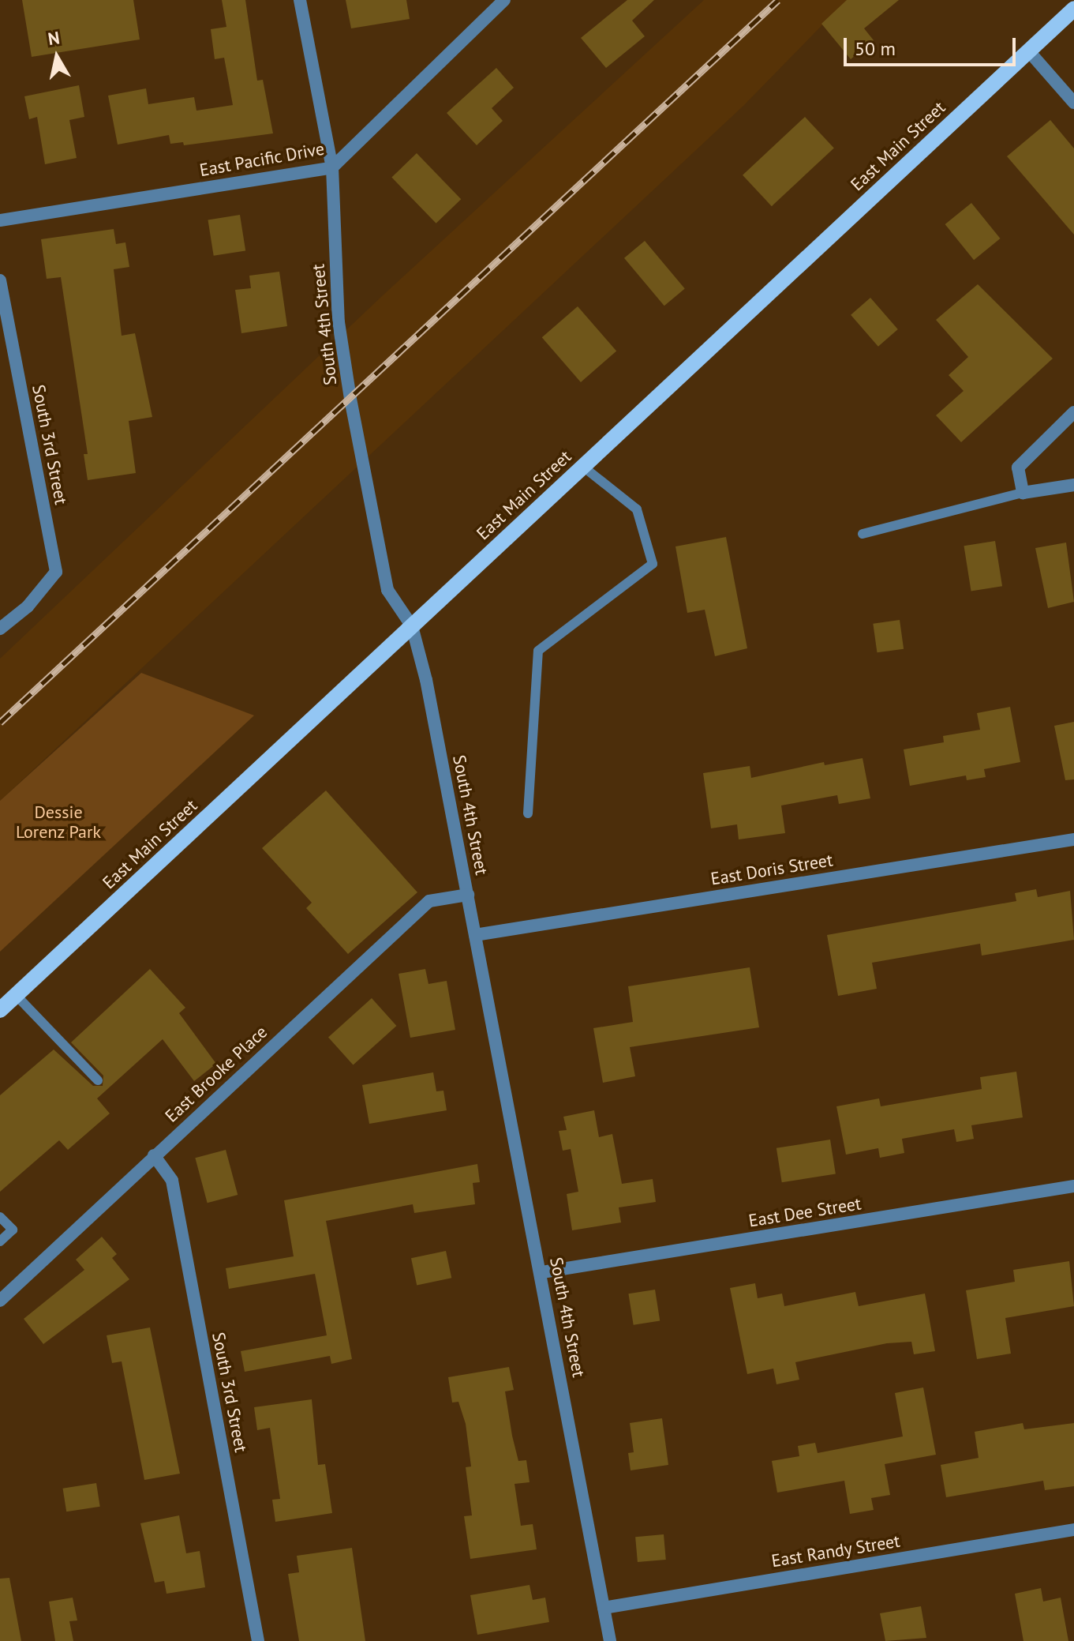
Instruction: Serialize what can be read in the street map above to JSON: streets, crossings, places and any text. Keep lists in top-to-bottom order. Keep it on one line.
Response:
{"streets":{"main road":["East Main Street"],"street":["East Pacific Drive","South 4th Street","South 3rd Street","East Doris Street","East Brooke Place","East Dee Street","East Randy Street"]},"crossings":[["East Main Street","South 4th Street"],["East Pacific Drive","South 4th Street"],["South 4th Street","East Doris Street"],["South 4th Street","East Brooke Place"],["South 4th Street","East Dee Street"],["South 4th Street","East Randy Street"],["South 3rd Street","East Brooke Place"]],"parks":["Dessie Lorenz Park"],"scale_bar":"50 m","north":"top"}
